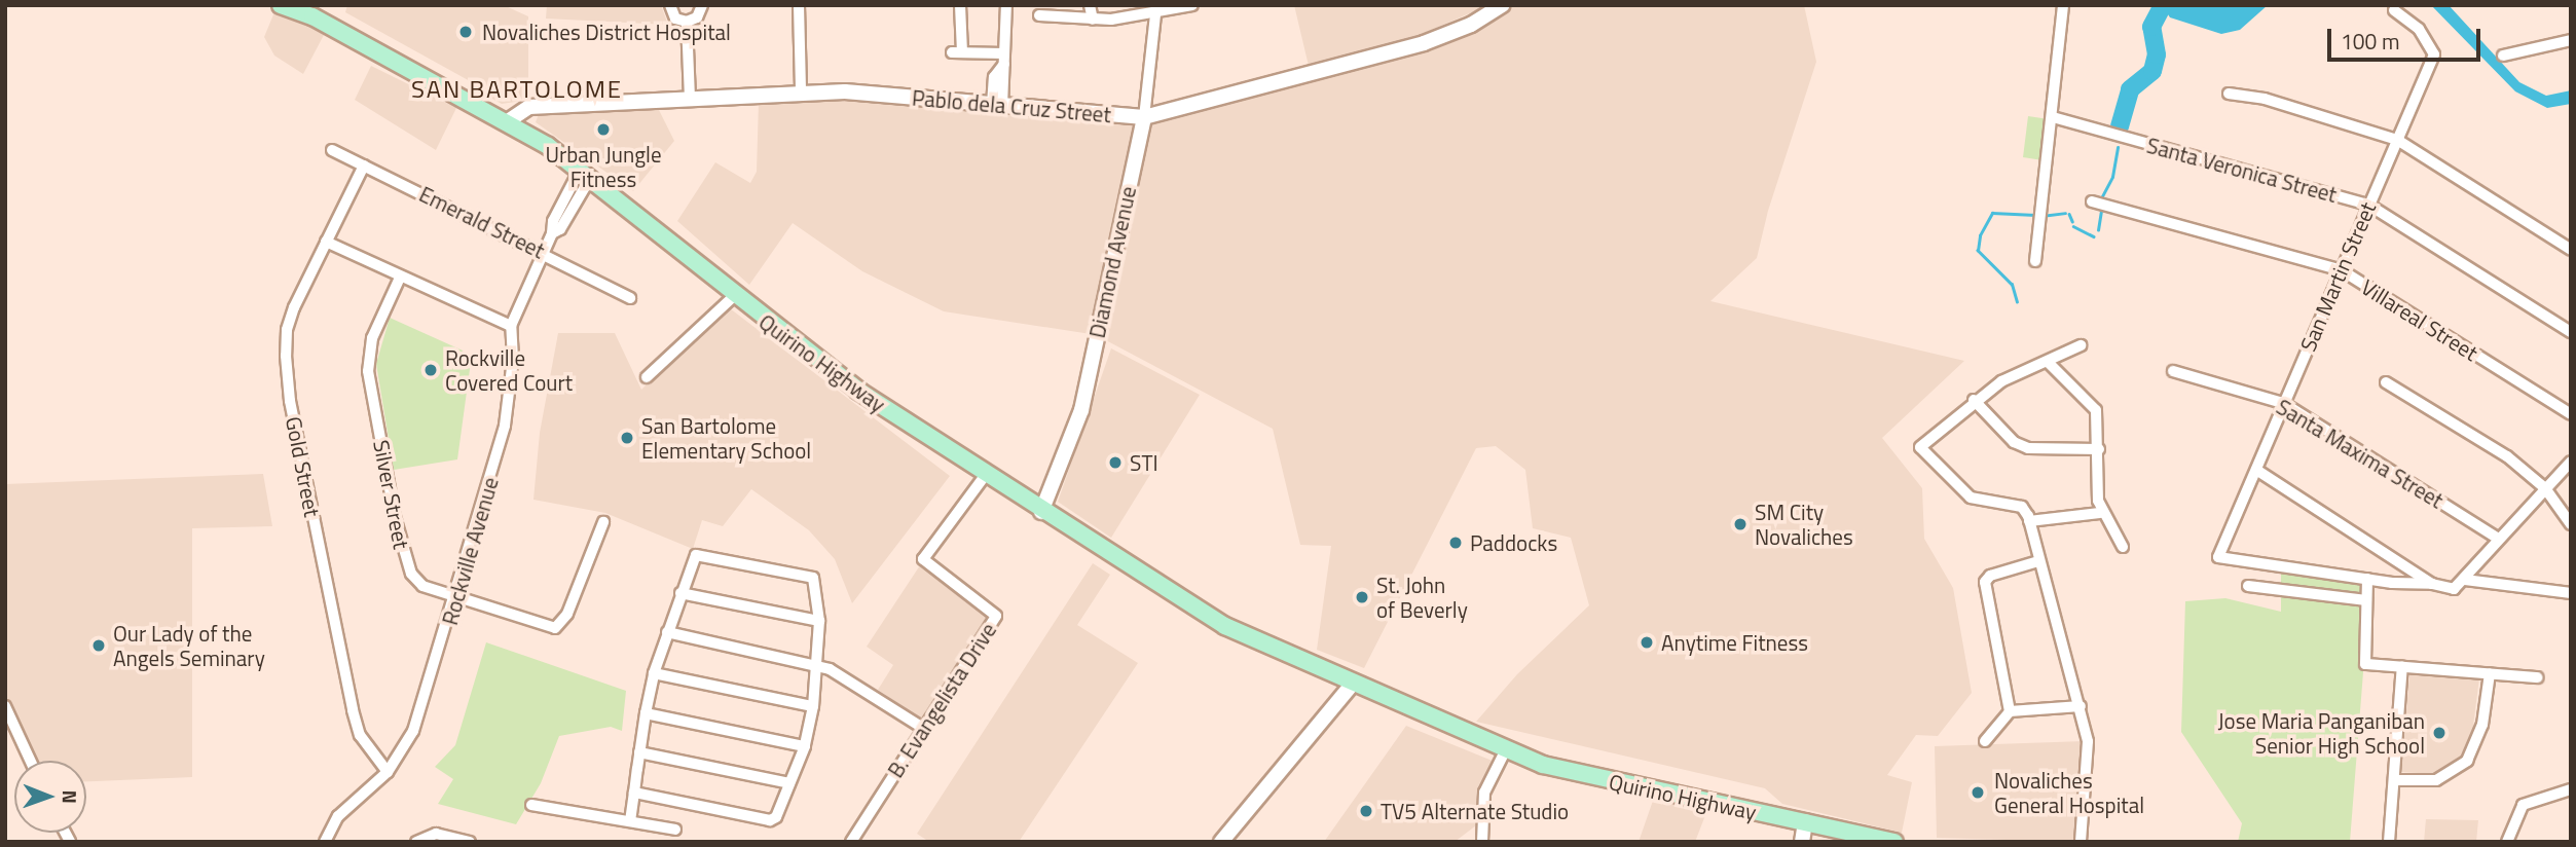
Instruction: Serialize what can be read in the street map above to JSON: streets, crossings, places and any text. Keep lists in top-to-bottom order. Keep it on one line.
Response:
{"streets":{"main road":["Quirino Highway"],"street":["Pablo dela Cruz Street","Santa Veronica Street","Emerald Street","Diamond Avenue","San Martin Street","Villareal Street","Santa Maxima Street","Gold Street","Silver Street","Rockville Avenue","B. Evangelista Drive"]},"crossings":[["Pablo dela Cruz Street","Diamond Avenue"],["Pablo dela Cruz Street","Quirino Highway"],["Santa Veronica Street","San Martin Street"],["Emerald Street","Gold Street"],["Emerald Street","Rockville Avenue"],["Diamond Avenue","Quirino Highway"],["San Martin Street","Villareal Street"],["San Martin Street","Santa Maxima Street"],["Quirino Highway","Rockville Avenue"],["Quirino Highway","B. Evangelista Drive"],["Gold Street","Rockville Avenue"],["Silver Street","Rockville Avenue"]],"districts":["SAN BARTOLOME"],"places":["Novaliches District Hospital","Urban Jungle Fitness","Rockville Covered Court","San Bartolome Elementary School","STI","SM City Novaliches","Paddocks","St. John of Beverly","Anytime Fitness","Our Lady of the Angels Seminary","Jose Maria Panganiban Senior High School","Novaliches General Hospital","TV5 Alternate Studio"],"scale_bar":"100 m","north":"right"}
